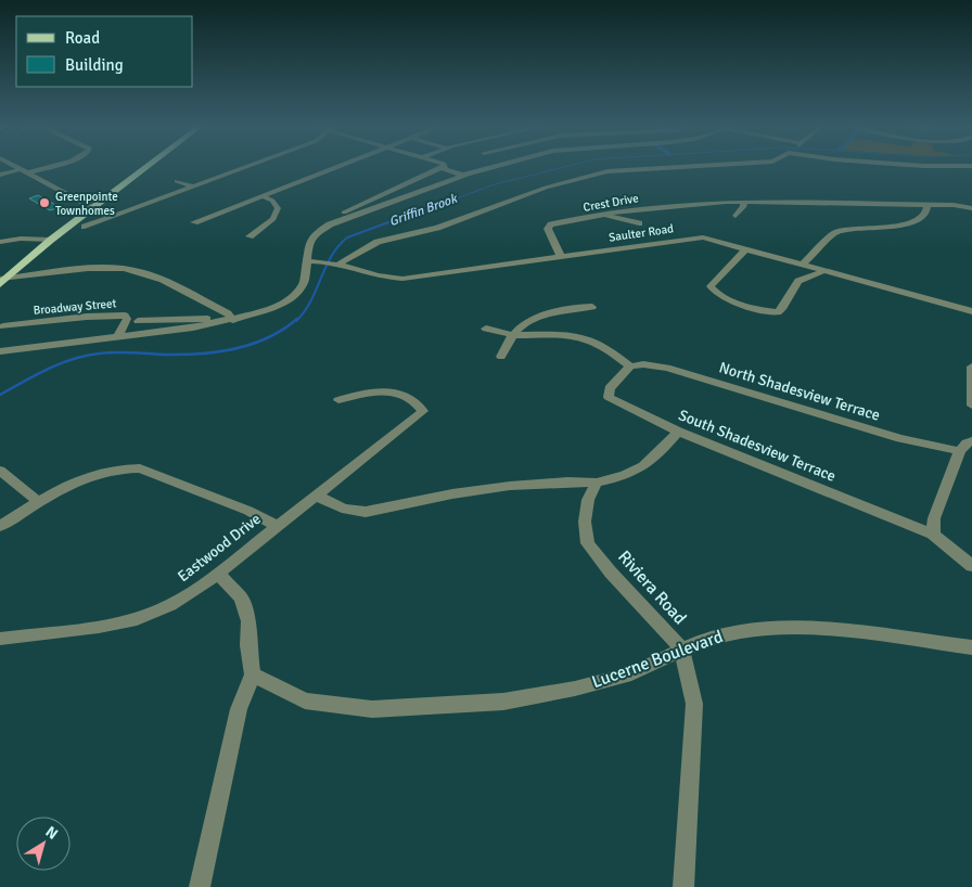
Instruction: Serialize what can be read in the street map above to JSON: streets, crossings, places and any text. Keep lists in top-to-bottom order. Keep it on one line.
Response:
{"streets":{"street":["Crest Drive","Saulter Road","Broadway Street","North Shadesview Terrace","South Shadesview Terrace","Eastwood Drive","Riviera Road","Lucerne Boulevard"]},"crossings":[["Crest Drive","Saulter Road"],["North Shadesview Terrace","South Shadesview Terrace"],["Riviera Road","Lucerne Boulevard"]],"water":["Griffin Brook"],"places":["Greenpointe Townhomes"],"legend":["Road","Building"],"north":"top right"}
